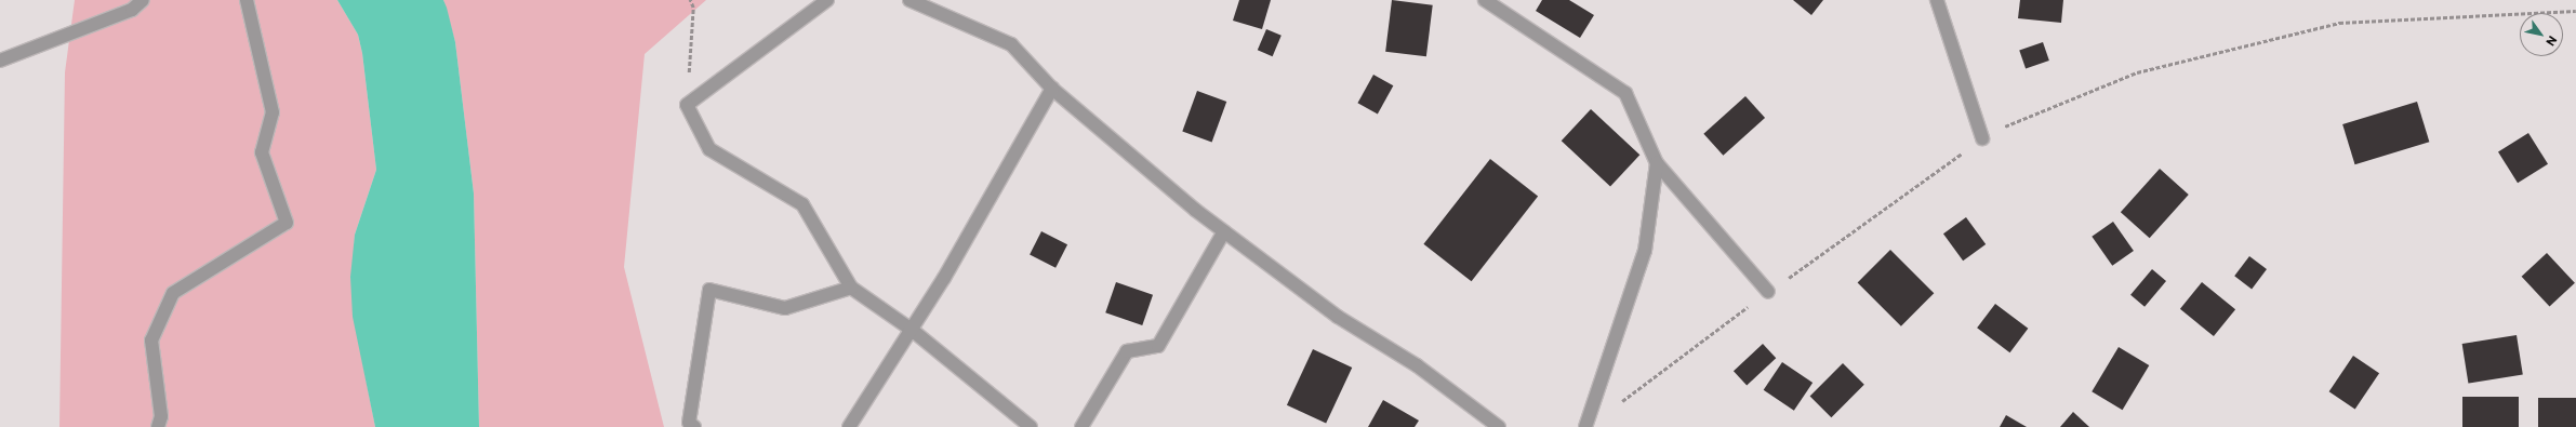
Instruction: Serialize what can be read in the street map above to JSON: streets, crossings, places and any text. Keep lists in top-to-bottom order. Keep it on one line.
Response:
{"north":"bottom right"}
